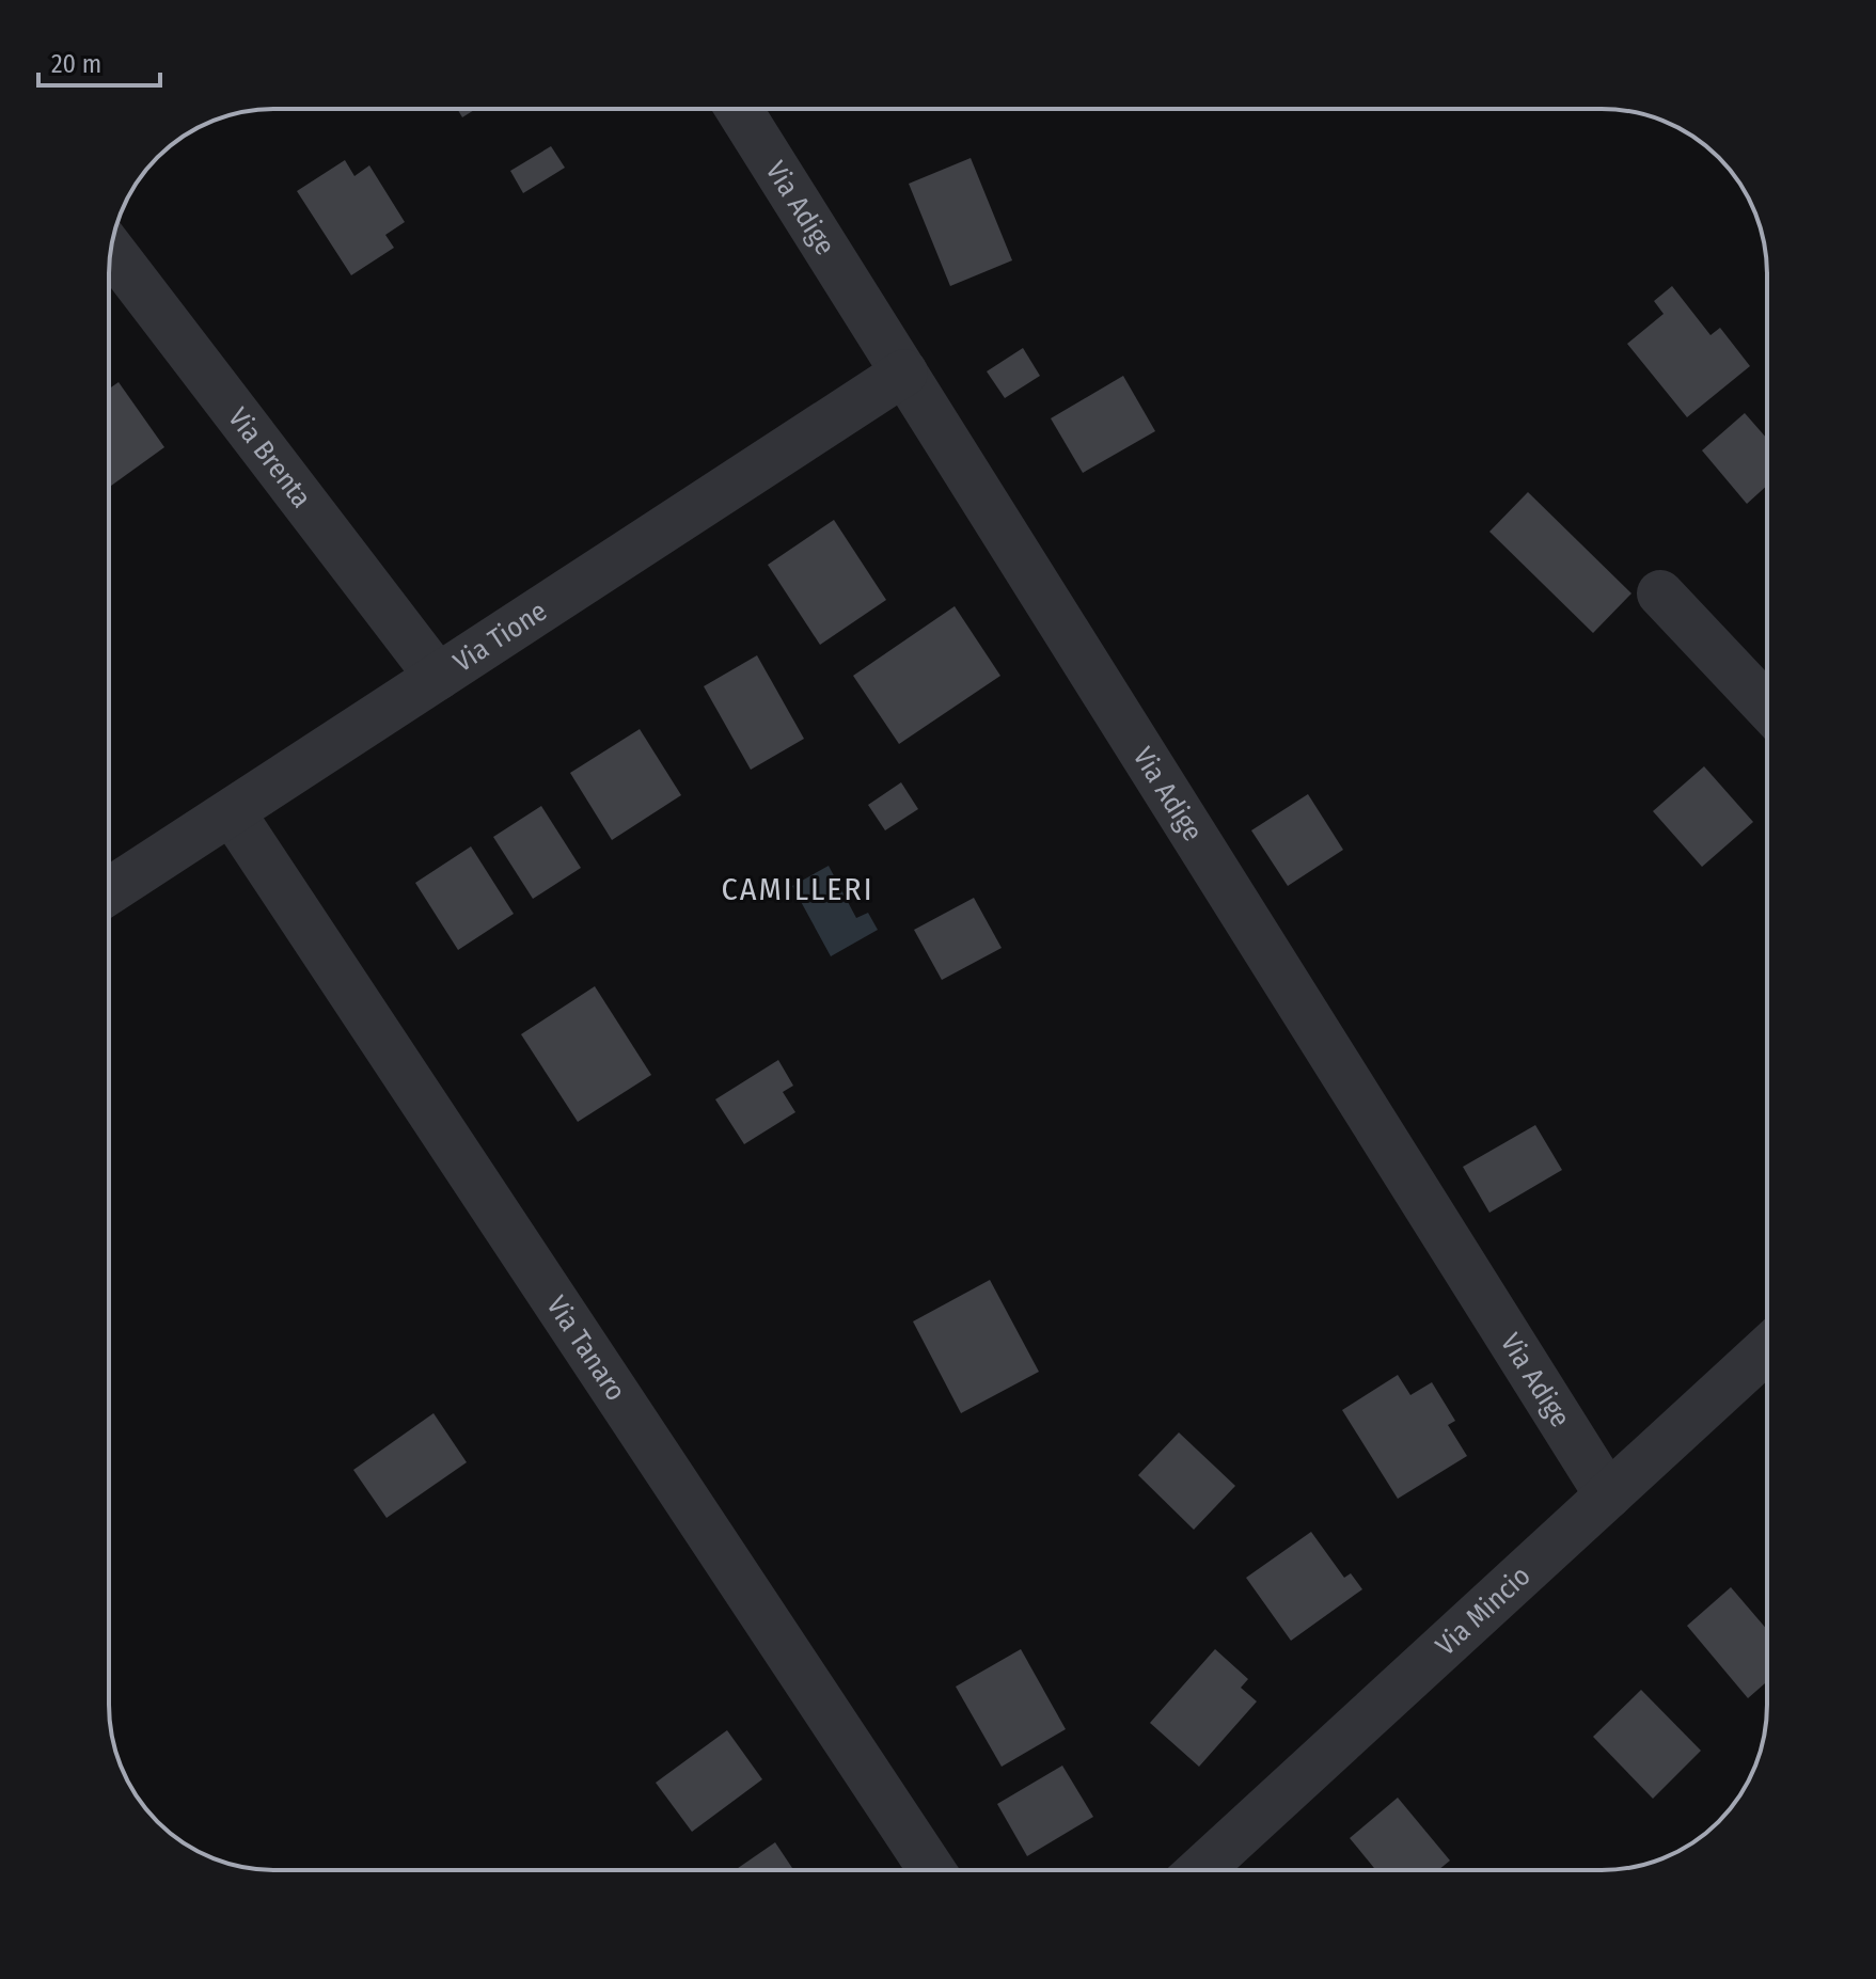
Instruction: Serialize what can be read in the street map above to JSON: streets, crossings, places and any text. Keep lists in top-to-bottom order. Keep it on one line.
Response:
{"streets":{"street":["Via Adige","Via Brenta","Via Tione","Via Tanaro","Via Mincio"]},"crossings":[["Via Adige","Via Tione"],["Via Adige","Via Mincio"],["Via Brenta","Via Tione"],["Via Tione","Via Tanaro"]],"districts":["CAMILLERI"],"scale_bar":"20 m"}
